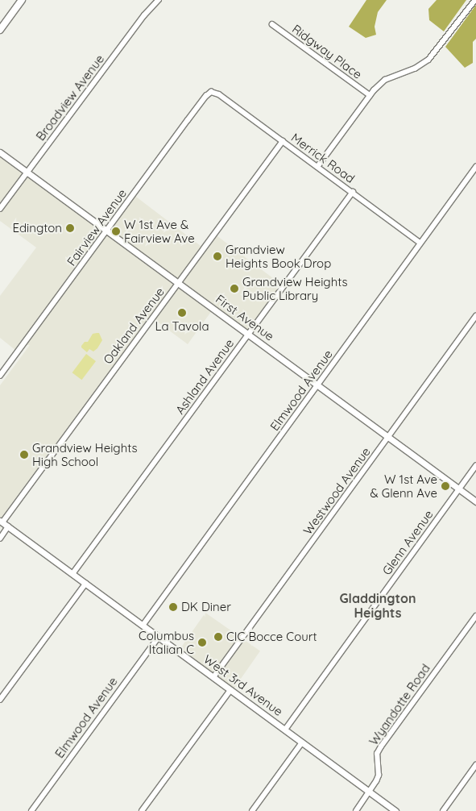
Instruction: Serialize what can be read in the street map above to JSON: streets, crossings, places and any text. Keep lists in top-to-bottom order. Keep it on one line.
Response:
{"streets":{"street":["Ridgway Place","Broadview Avenue","Merrick Road","Fairview Avenue","First Avenue","Oakland Avenue","Ashland Avenue","Elmwood Avenue","Westwood Avenue","Glenn Avenue","West 3rd Avenue","Wyandotte Road"]},"crossings":[["Broadview Avenue","First Avenue"],["Merrick Road","Fairview Avenue"],["Merrick Road","Oakland Avenue"],["Merrick Road","Ashland Avenue"],["Merrick Road","Elmwood Avenue"],["Fairview Avenue","First Avenue"],["First Avenue","Oakland Avenue"],["First Avenue","Ashland Avenue"],["First Avenue","Elmwood Avenue"],["First Avenue","Westwood Avenue"],["First Avenue","Glenn Avenue"],["Oakland Avenue","West 3rd Avenue"],["Ashland Avenue","West 3rd Avenue"],["Elmwood Avenue","West 3rd Avenue"],["Westwood Avenue","West 3rd Avenue"],["Glenn Avenue","West 3rd Avenue"],["West 3rd Avenue","Wyandotte Road"]],"districts":["Gladdington Heights"],"places":["Edington","W 1st Ave & Fairview Ave","Grandview Heights Book Drop","Grandview Heights Public Library","La Tavola","Grandview Heights High School","W 1st Ave & Glenn Ave","DK Diner","CIC Bocce Court","Columbus Italian C"]}
